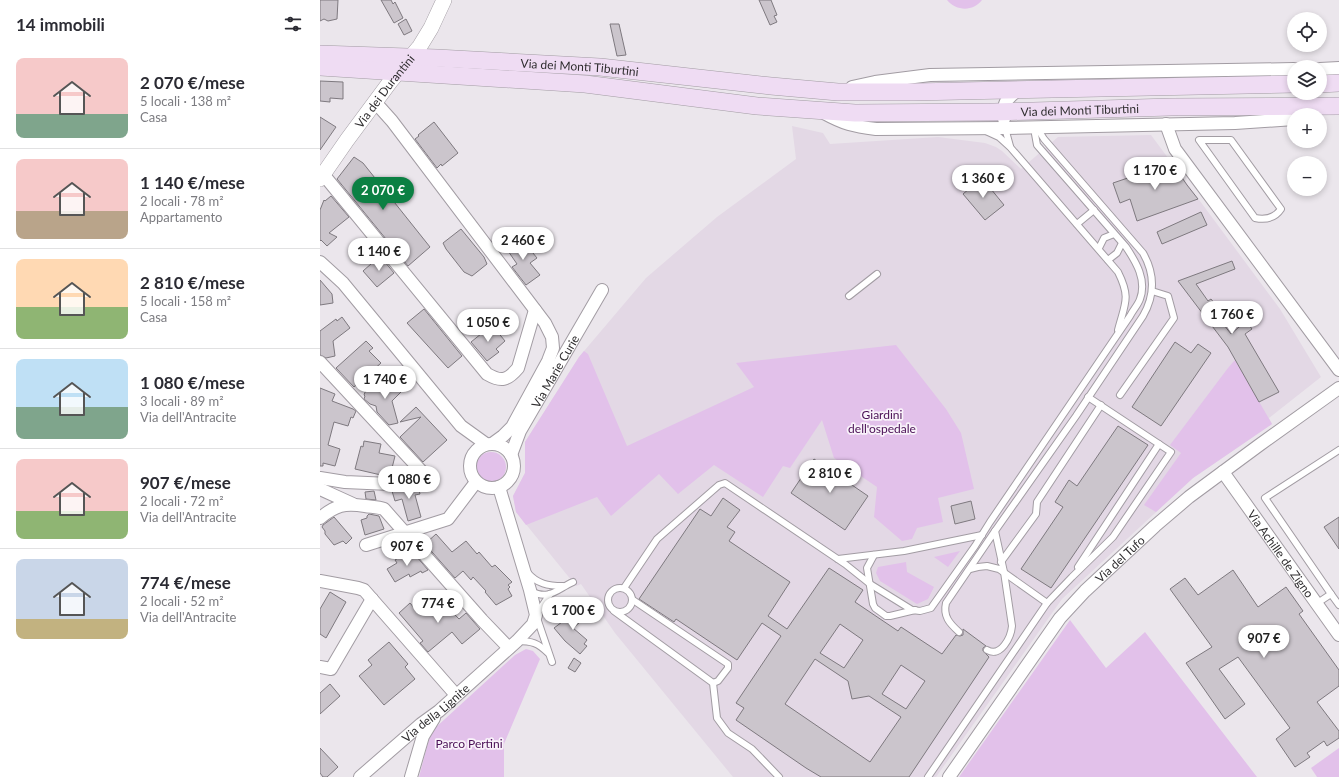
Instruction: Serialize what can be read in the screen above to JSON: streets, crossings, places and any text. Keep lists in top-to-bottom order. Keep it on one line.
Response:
{"streets":{"main road":["Via dei Monti Tiburtini"],"street":["Via dei Durantini","Via Marie Curie","Via Achille de Zigno","Via del Tufo","Via della Lignite"]},"crossings":[["Via dei Monti Tiburtini","Via dei Durantini"],["Via Achille de Zigno","Via del Tufo"]],"parks":["Giardini dell'ospedale","Parco Pertini"],"page":{"heading":"14 immobili","map_buttons":["+","−"],"list":[{"name":"2 070 €/mese","note":"5 locali · 138 m² · Casa"},{"name":"1 140 €/mese","note":"2 locali · 78 m² · Appartamento"},{"name":"2 810 €/mese","note":"5 locali · 158 m² · Casa"},{"name":"1 080 €/mese","note":"3 locali · 89 m² · Via dell'Antracite"},{"name":"907 €/mese","note":"2 locali · 72 m² · Via dell'Antracite"},{"name":"774 €/mese","note":"2 locali · 52 m² · Via dell'Antracite"}],"price":["1 170 €","1 360 €","2 070 €","2 460 €","1 140 €","1 760 €","1 050 €","1 740 €","2 810 €","1 080 €","907 €","774 €","1 700 €","907 €"]}}
